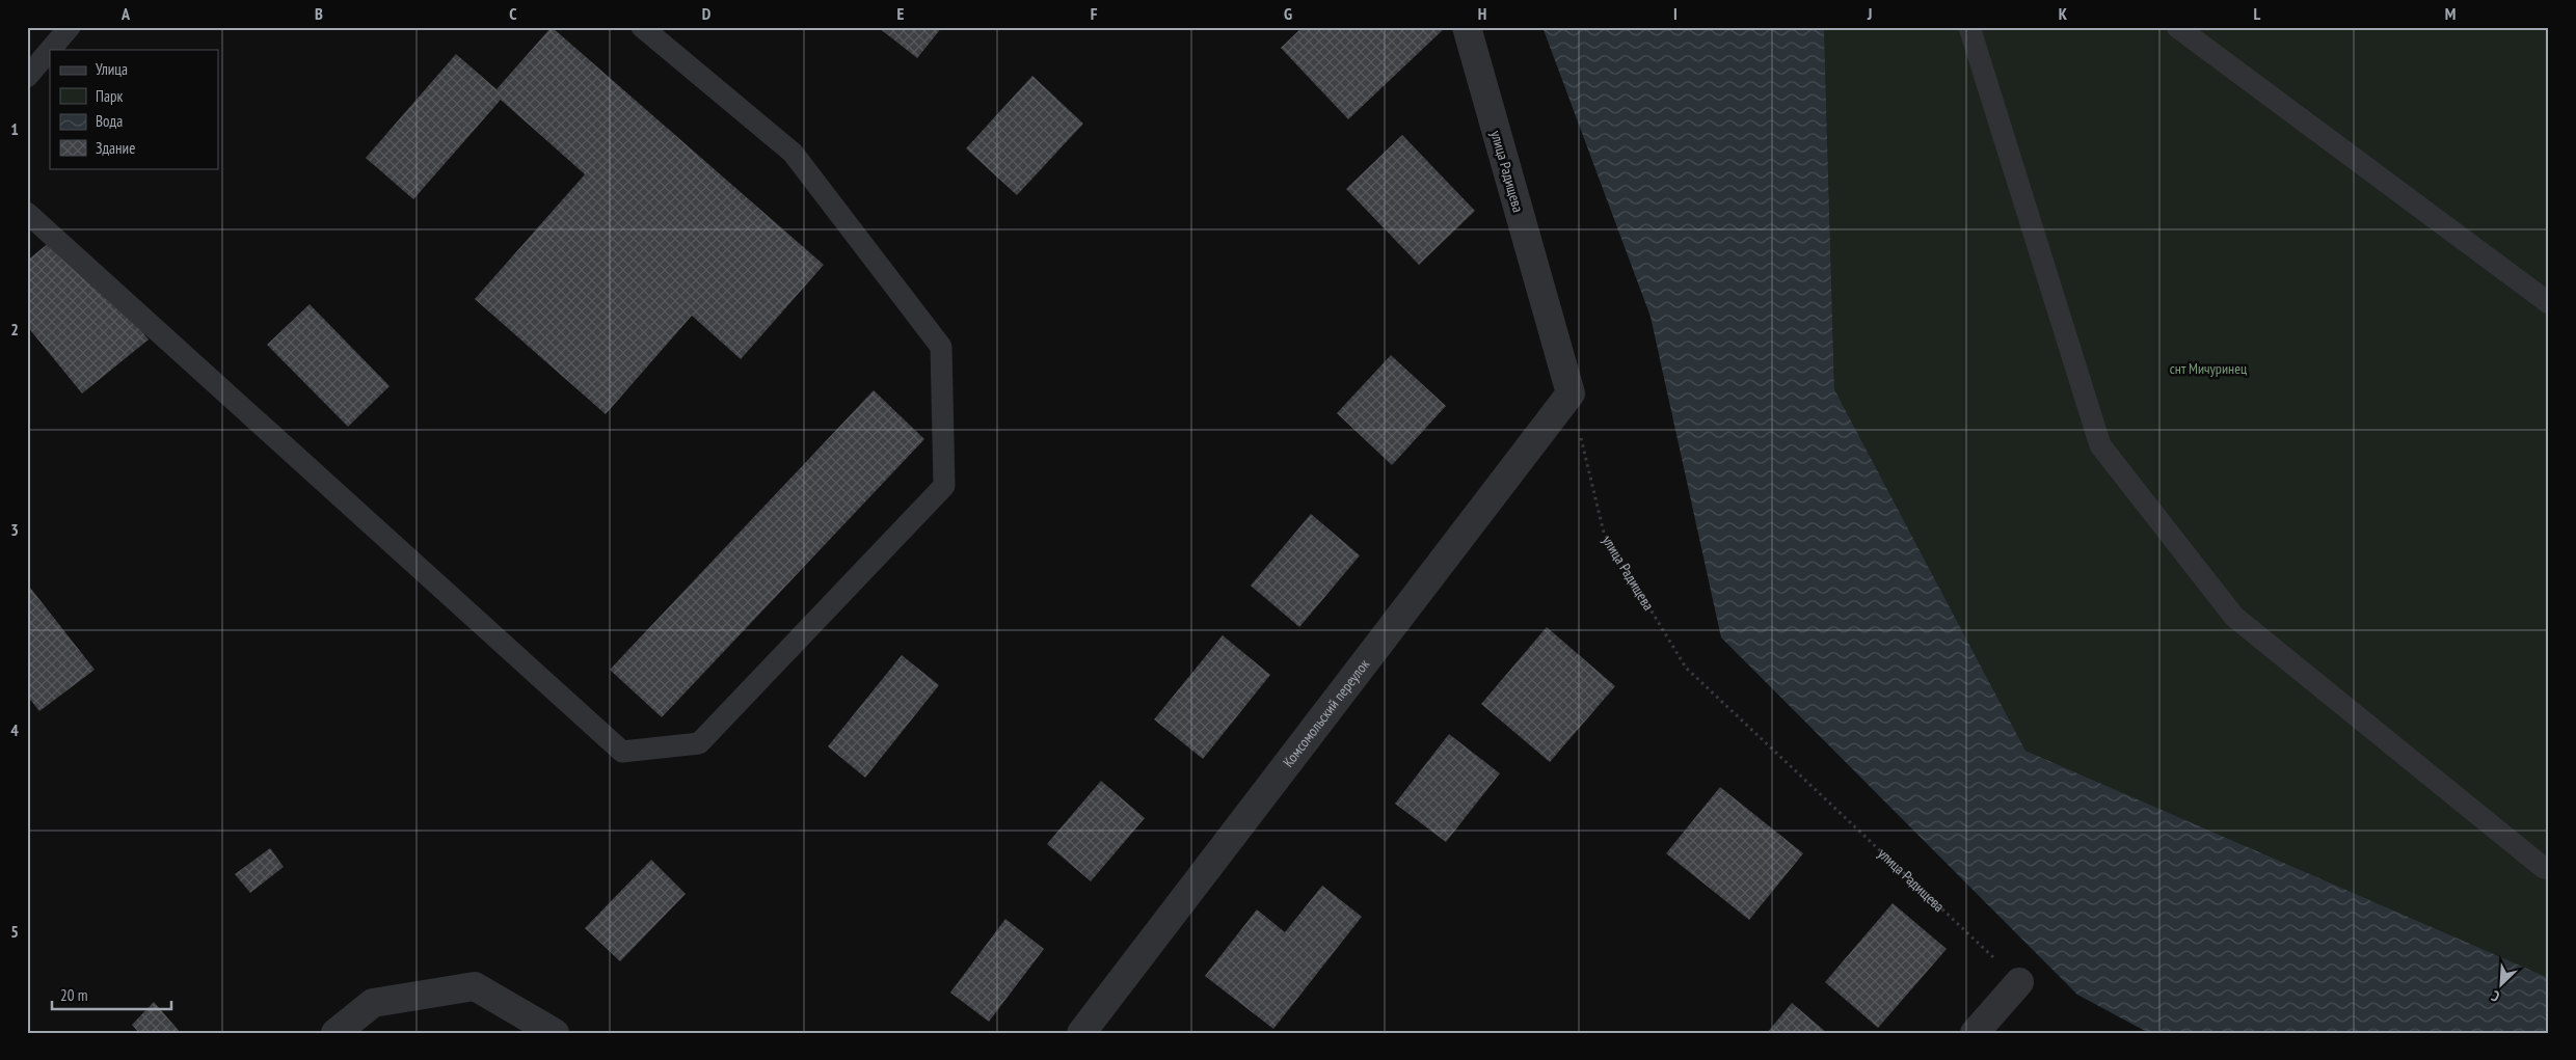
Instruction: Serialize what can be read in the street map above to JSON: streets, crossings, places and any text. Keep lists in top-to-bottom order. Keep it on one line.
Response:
{"streets":{"street":["улица Радищева","Комсомольский переулок"]},"crossings":[["улица Радищева","Комсомольский переулок"]],"parks":["снт Мичуринец"],"legend":["Улица","Парк","Вода","Здание"],"scale_bar":"20 m","north":"bottom left","grid":{"columns":["A","B","C","D","E","F","G","H","I","J","K","L","M"],"rows":["1","2","3","4","5"]}}
